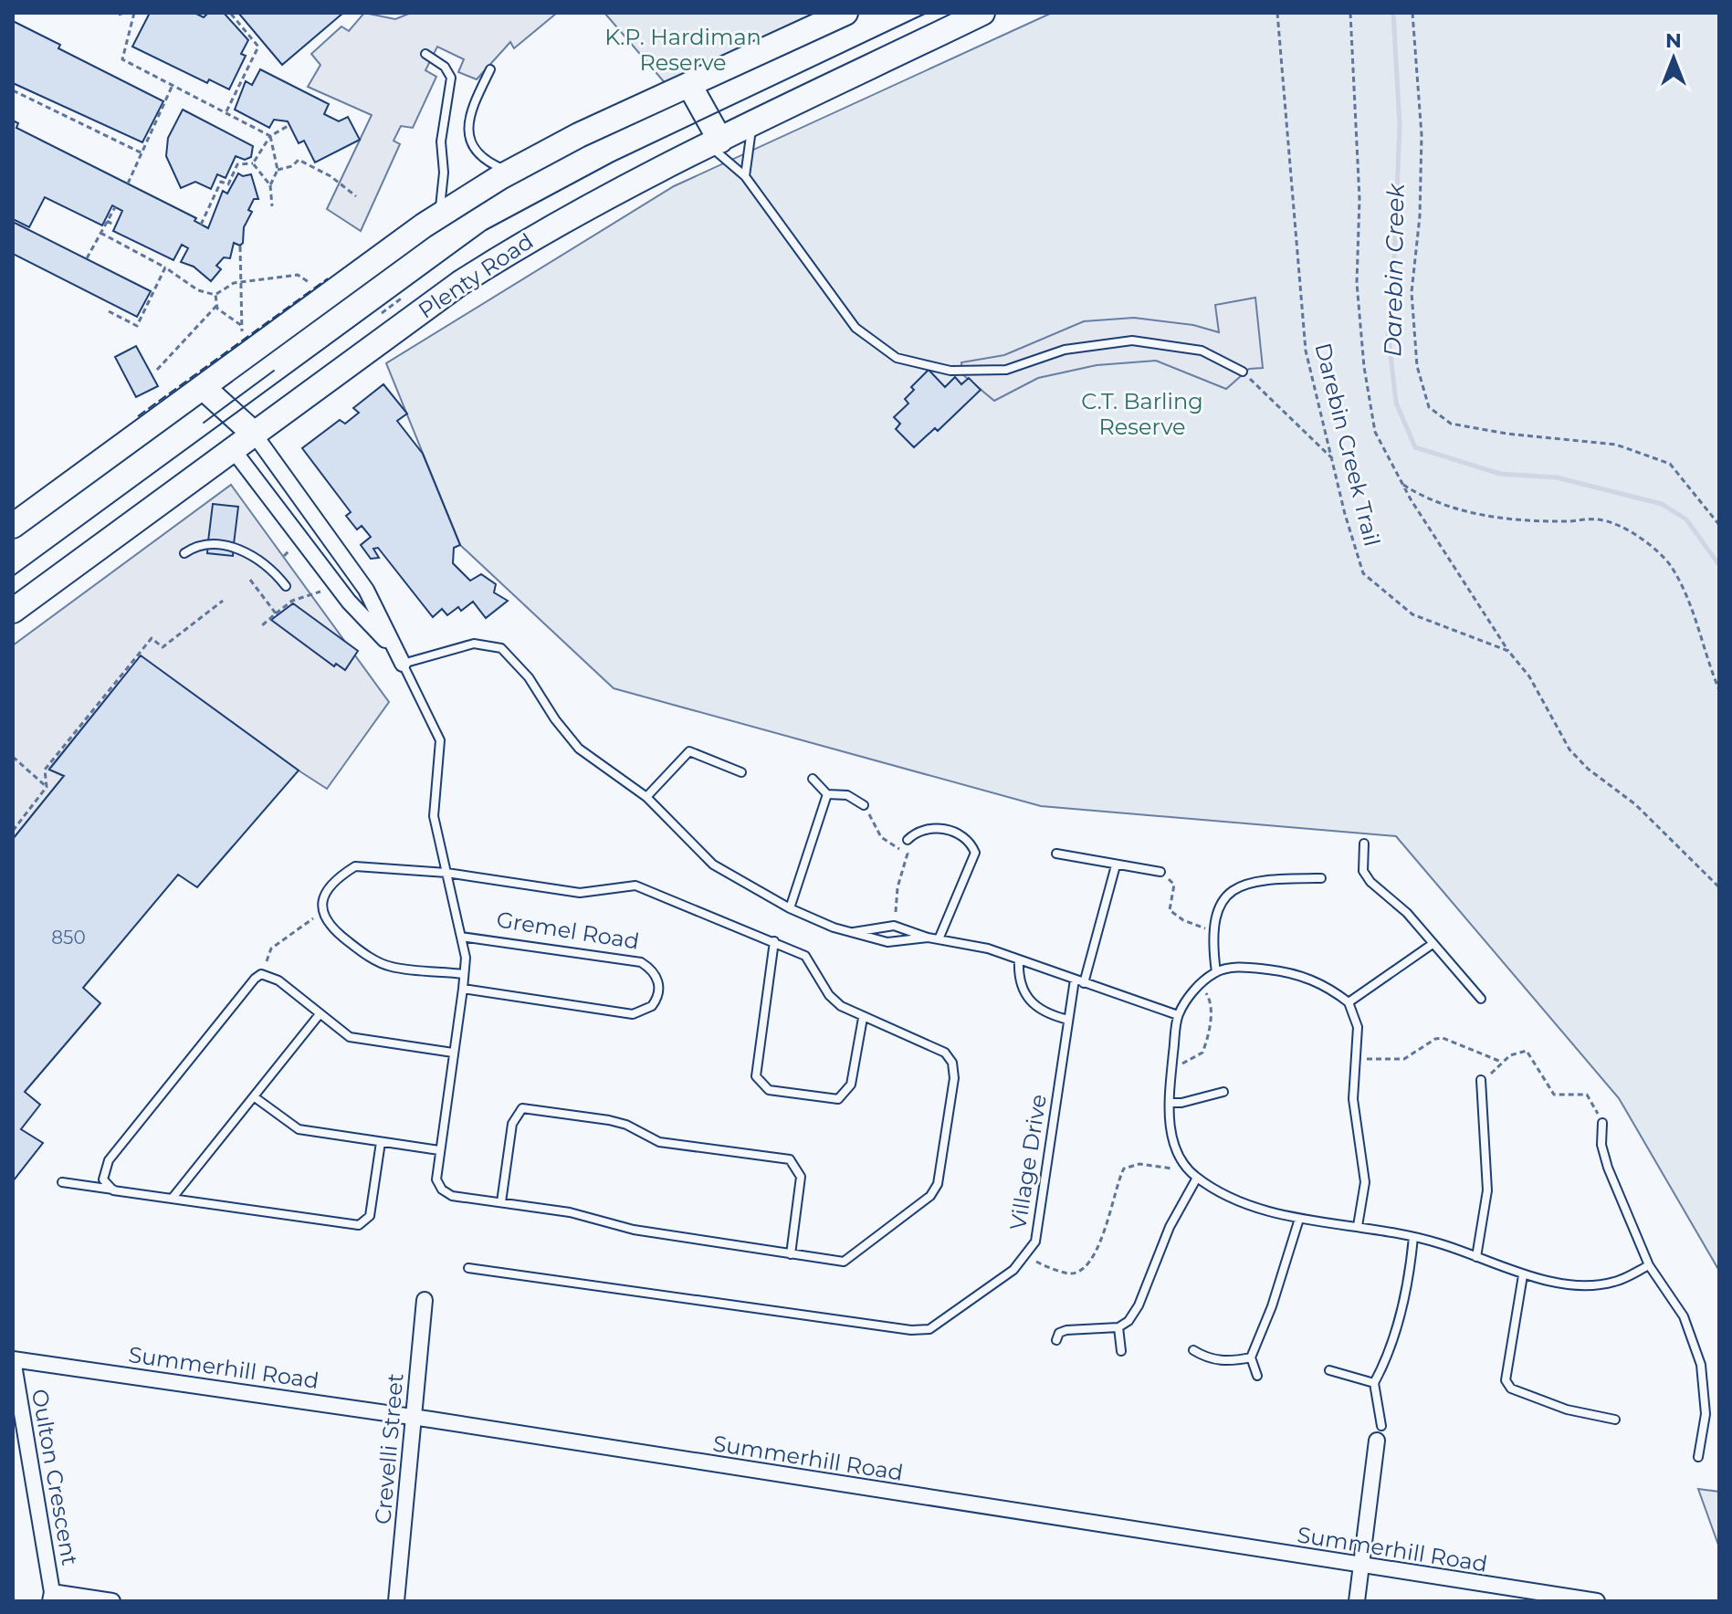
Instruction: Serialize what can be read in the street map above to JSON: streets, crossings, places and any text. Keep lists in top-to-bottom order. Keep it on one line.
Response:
{"streets":{"highway":["Plenty Road"],"street":["Gremel Road","Summerhill Road","Crevelli Street","Oulton Crescent"],"lane":["Village Drive"],"path":["Darebin Creek Trail"]},"crossings":[["Plenty Road","Gremel Road"],["Summerhill Road","Crevelli Street"],["Summerhill Road","Oulton Crescent"]],"water":["Darebin Creek"],"parks":["K.P. Hardiman Reserve","C.T. Barling Reserve"],"house_numbers":["850"],"north":"top"}
